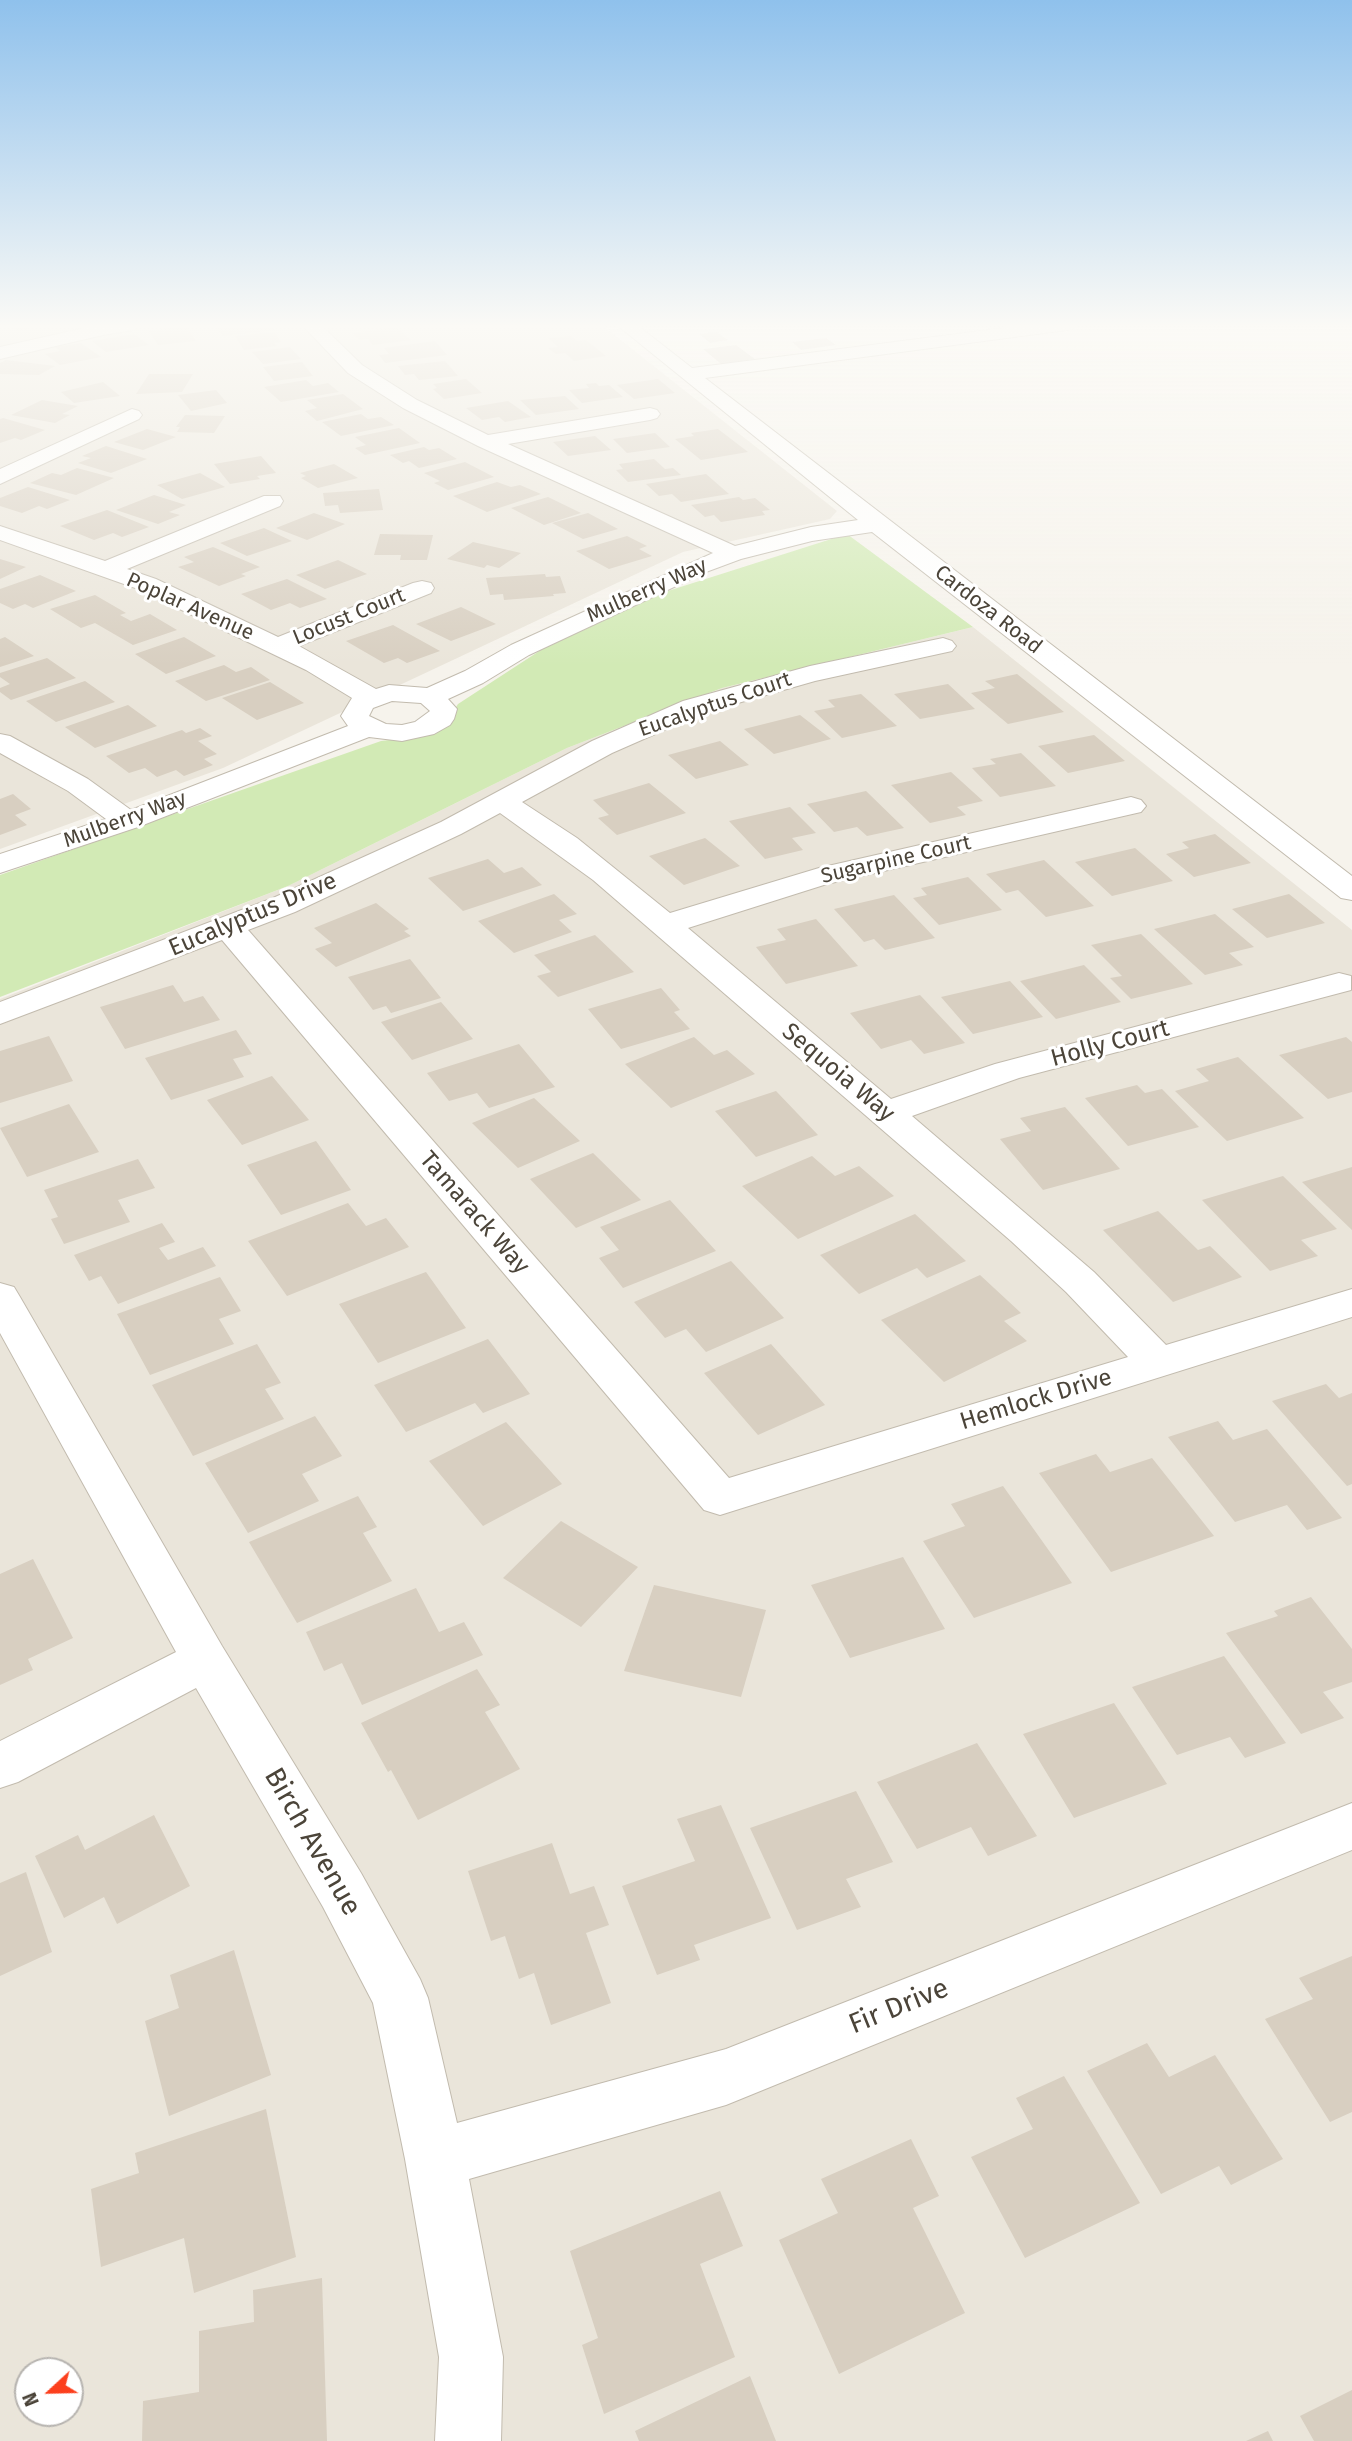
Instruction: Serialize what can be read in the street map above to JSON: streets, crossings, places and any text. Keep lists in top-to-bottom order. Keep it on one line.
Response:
{"streets":{"street":["Mulberry Way","Poplar Avenue","Cardoza Road","Locust Court","Eucalyptus Court","Sugarpine Court","Eucalyptus Drive","Holly Court","Sequoia Way","Tamarack Way","Hemlock Drive","Birch Avenue","Fir Drive"]},"crossings":[["Mulberry Way","Cardoza Road"],["Poplar Avenue","Locust Court"],["Eucalyptus Court","Eucalyptus Drive"],["Eucalyptus Court","Sequoia Way"],["Sugarpine Court","Sequoia Way"],["Eucalyptus Drive","Sequoia Way"],["Eucalyptus Drive","Tamarack Way"],["Holly Court","Sequoia Way"],["Sequoia Way","Hemlock Drive"],["Tamarack Way","Hemlock Drive"],["Birch Avenue","Fir Drive"]],"north":"left"}
